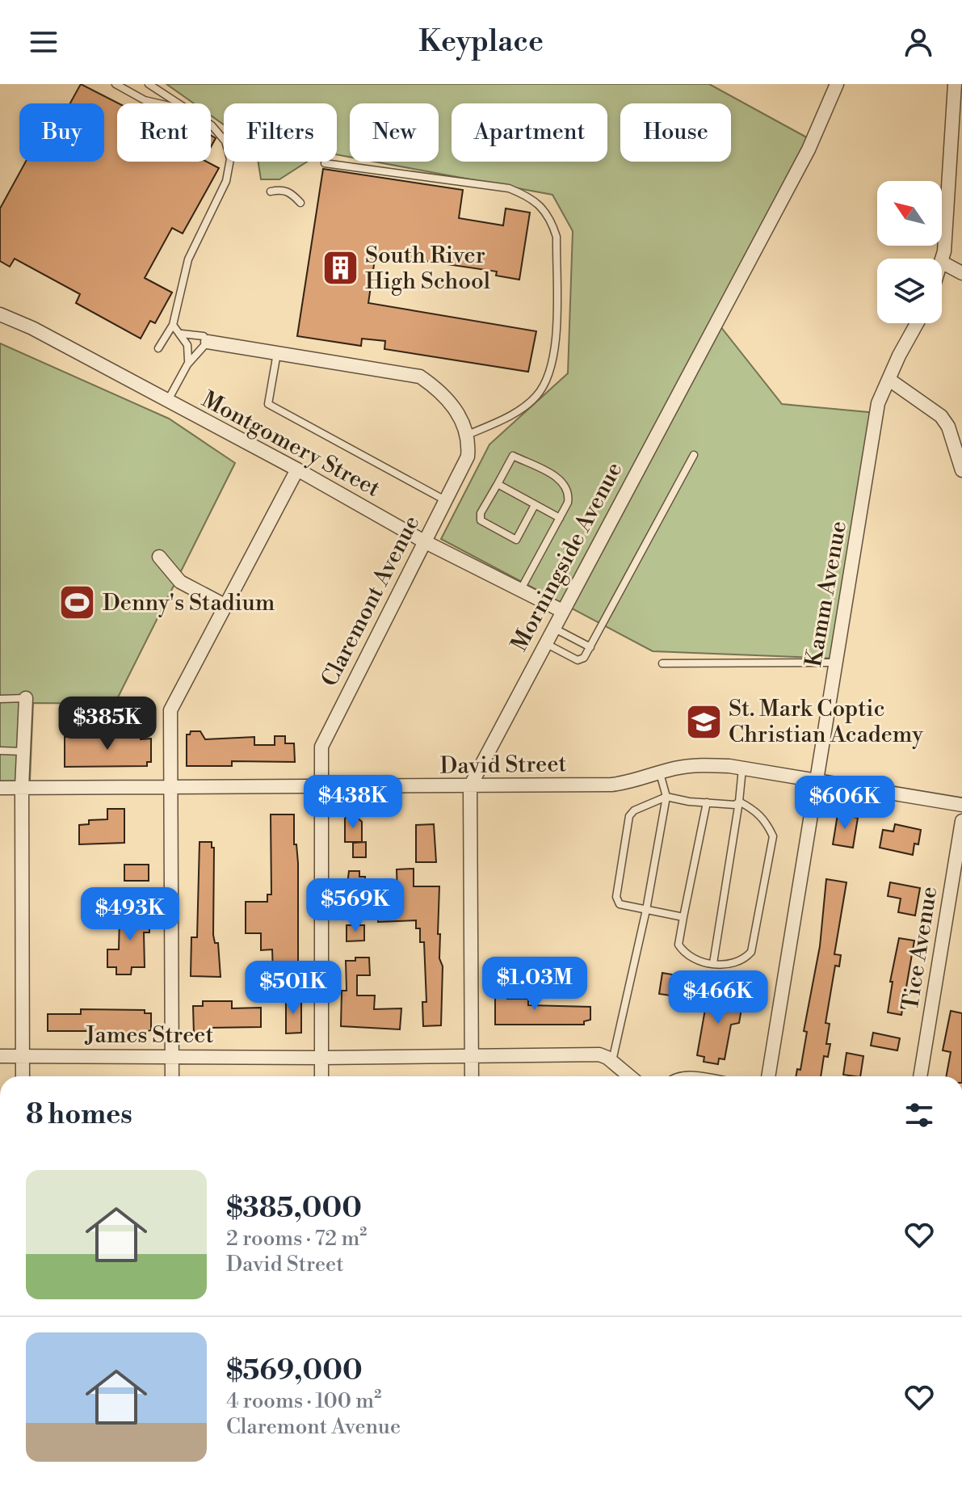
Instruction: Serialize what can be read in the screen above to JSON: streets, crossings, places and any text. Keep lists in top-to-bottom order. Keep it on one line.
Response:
{"streets":{"street":["Montgomery Street","Morningside Avenue","Kamm Avenue","Claremont Avenue","David Street","Tice Avenue","James Street"]},"crossings":[["Montgomery Street","Morningside Avenue"],["Montgomery Street","Claremont Avenue"],["Morningside Avenue","David Street"],["Morningside Avenue","James Street"],["Kamm Avenue","David Street"],["Claremont Avenue","David Street"],["Claremont Avenue","James Street"]],"places":{"building":["South River High School"],"sports":["Denny's Stadium"],"school or university":["St. Mark Coptic Christian Academy"]},"north":"top left","page":{"header":"Keyplace","chip":["Buy","Rent","Filters","New","Apartment","House"],"price":["$385K","$438K","$606K","$569K","$493K","$1.03M","$501K","$466K"],"heading":"8 homes","list":[{"name":"$385,000","note":"2 rooms · 72 m² · David Street"},{"name":"$569,000","note":"4 rooms · 100 m² · Claremont Avenue"}]}}
